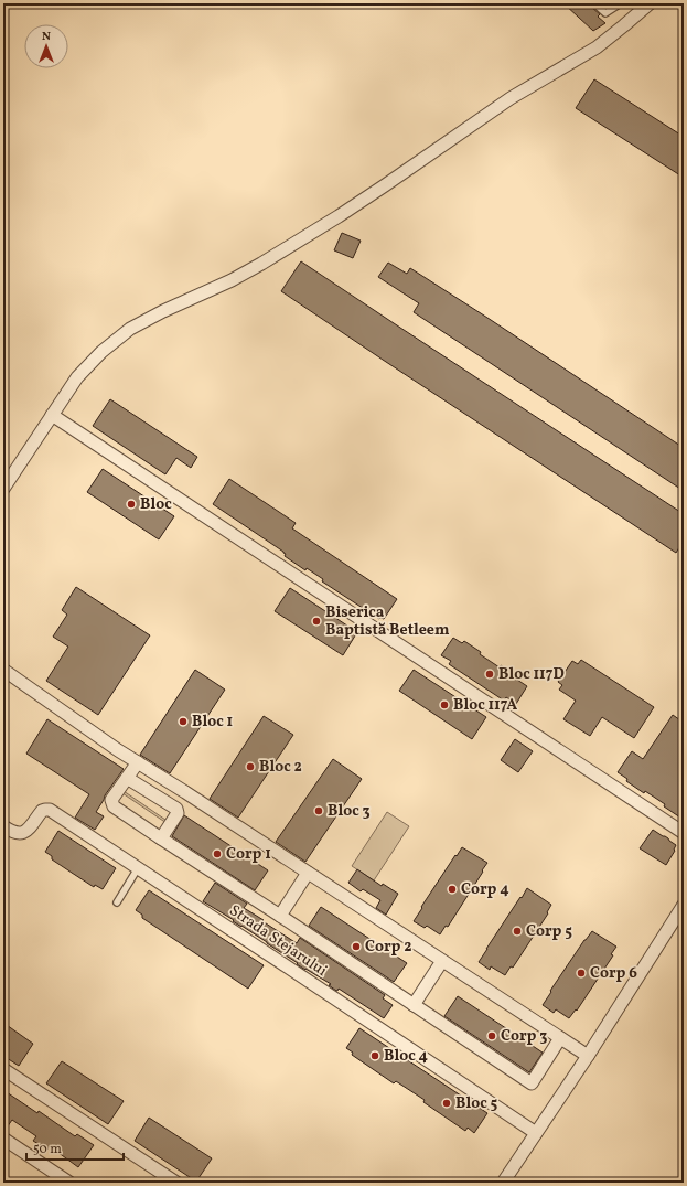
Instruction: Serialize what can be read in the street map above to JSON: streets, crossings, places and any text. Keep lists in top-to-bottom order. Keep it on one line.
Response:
{"streets":{"street":["Strada Stejarului"]},"places":["Bloc","Biserica Baptistă Betleem","Bloc 117D","Bloc 117A","Bloc 1","Bloc 2","Bloc 3","Corp 1","Corp 4","Corp 5","Corp 2","Corp 6","Corp 3","Bloc 4","Bloc 5"],"scale_bar":"50 m","north":"top"}
